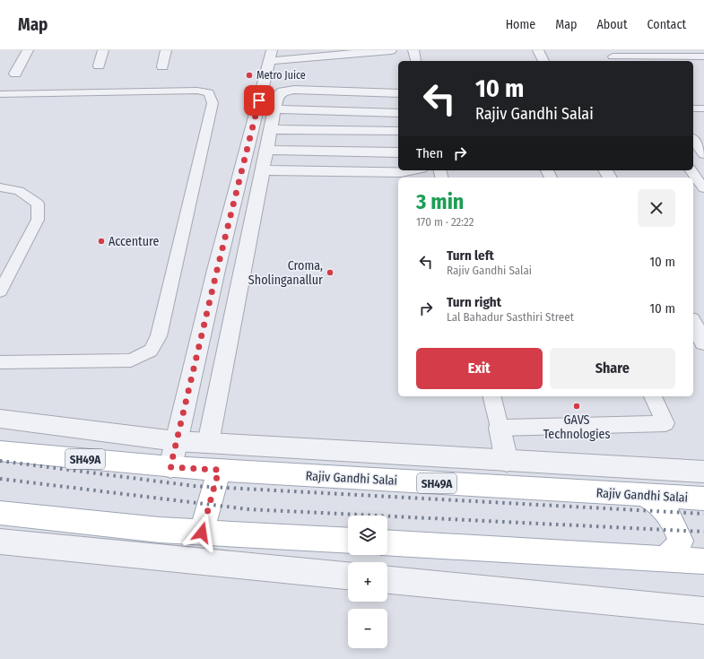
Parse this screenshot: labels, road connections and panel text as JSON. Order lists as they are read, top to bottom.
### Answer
{
  "streets": {
    "main road": ["SH49A", "Rajiv Gandhi Salai"]
  },
  "places": [
    "Metro Juice",
    "Accenture",
    "Croma, Sholinganallur",
    "GAVS Technologies"
  ],
  "page": {
    "header": "Map",
    "nav": [
      "Home",
      "Map",
      "About",
      "Contact"
    ],
    "turn": ["10 m", "Rajiv Gandhi Salai"],
    "then": "Then",
    "heading": ["3 min", "170 m · 22:22"],
    "list": [
      {
        "name": "Turn left",
        "note": "Rajiv Gandhi Salai",
        "value": "10 m"
      },
      {
        "name": "Turn right",
        "note": "Lal Bahadur Sasthiri Street",
        "value": "10 m"
      }
    ],
    "buttons": ["Exit", "Share"],
    "map_buttons": ["+", "−"]
  }
}
